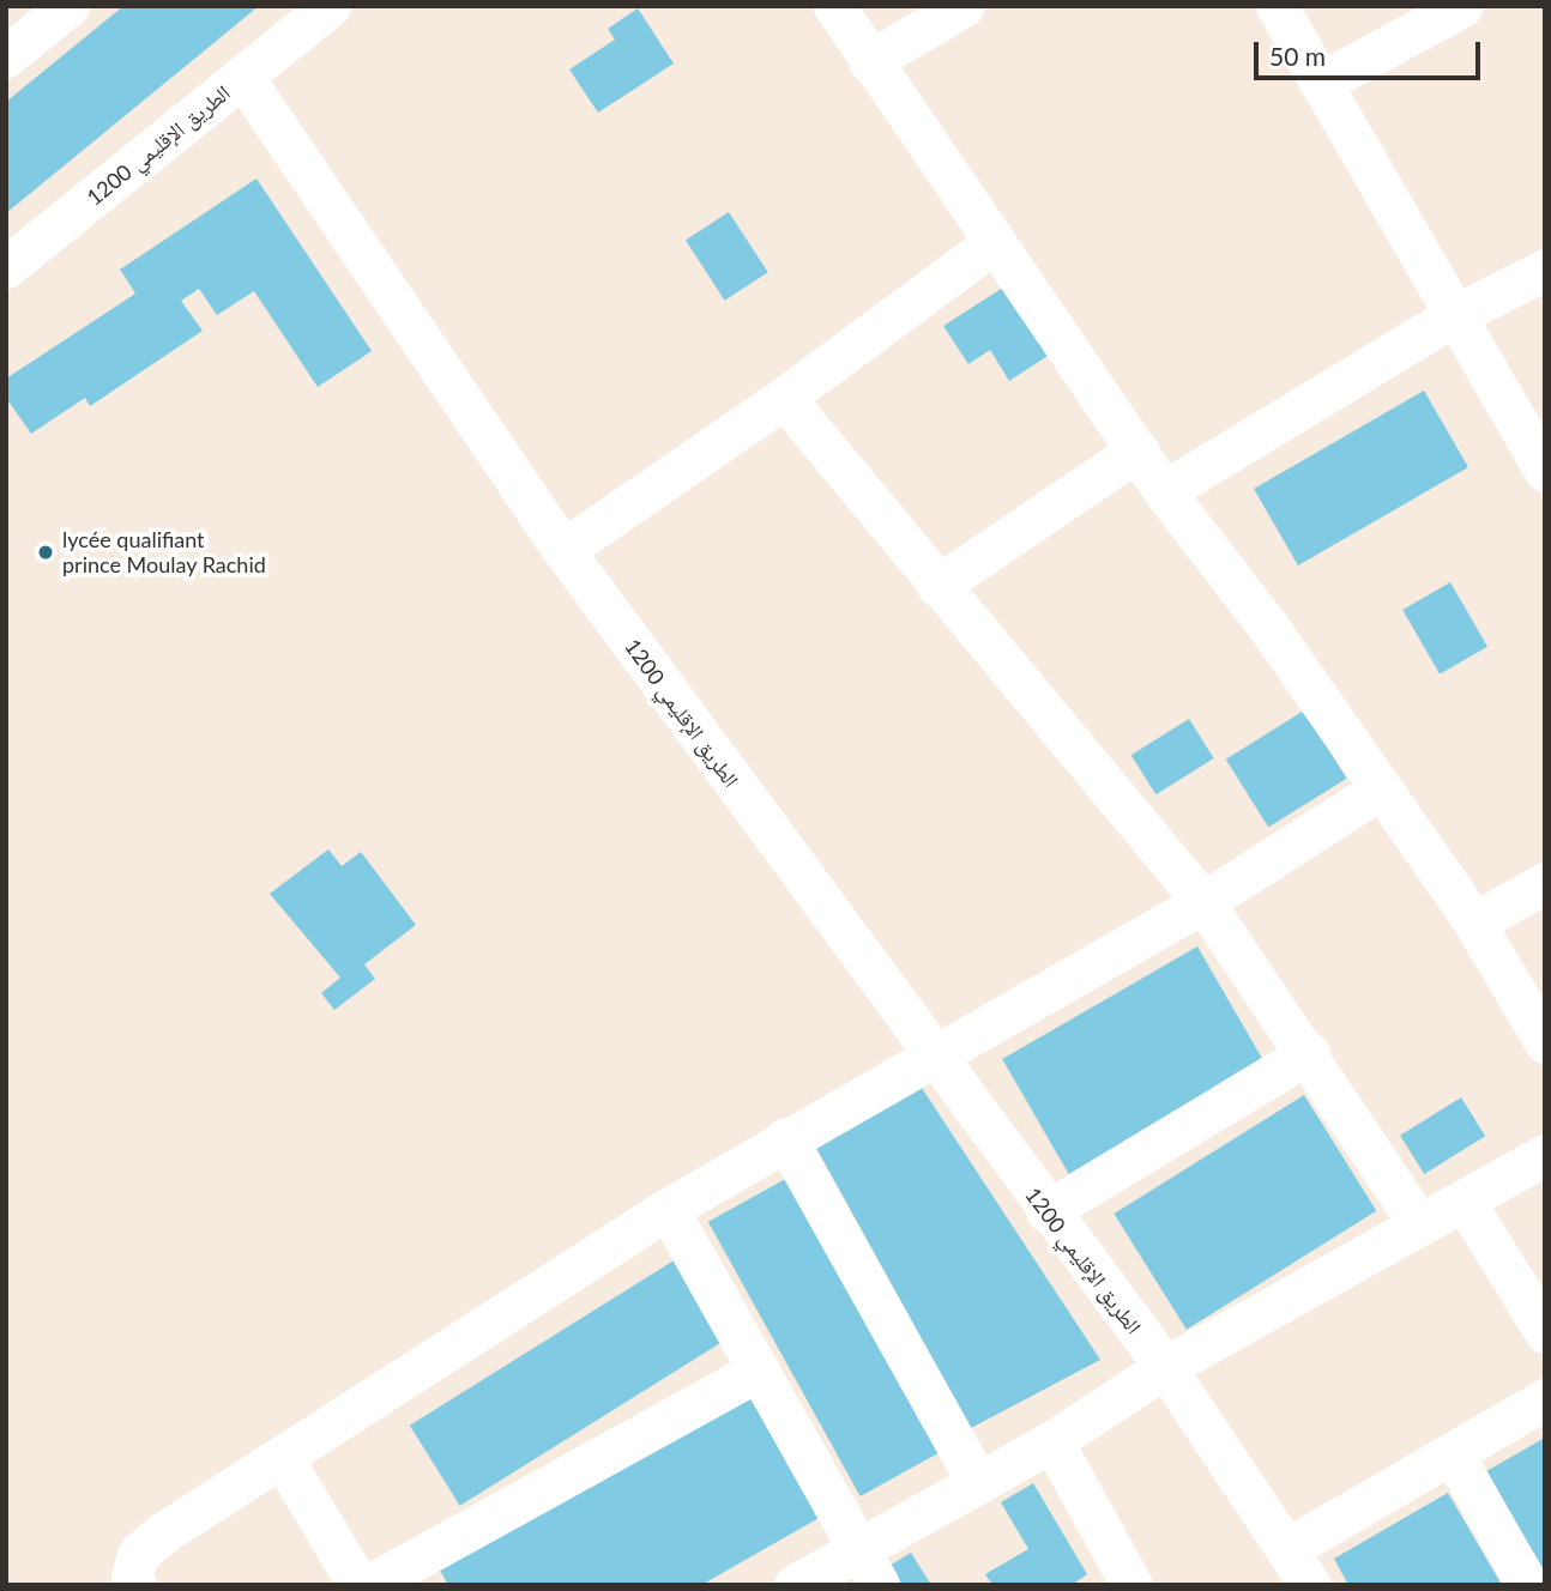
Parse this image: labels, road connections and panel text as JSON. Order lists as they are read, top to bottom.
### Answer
{
  "streets": {
    "street": ["الطريق الإقليمي 1200"]
  },
  "places": ["lycée qualifiant prince Moulay Rachid"],
  "scale_bar": "50 m"
}
